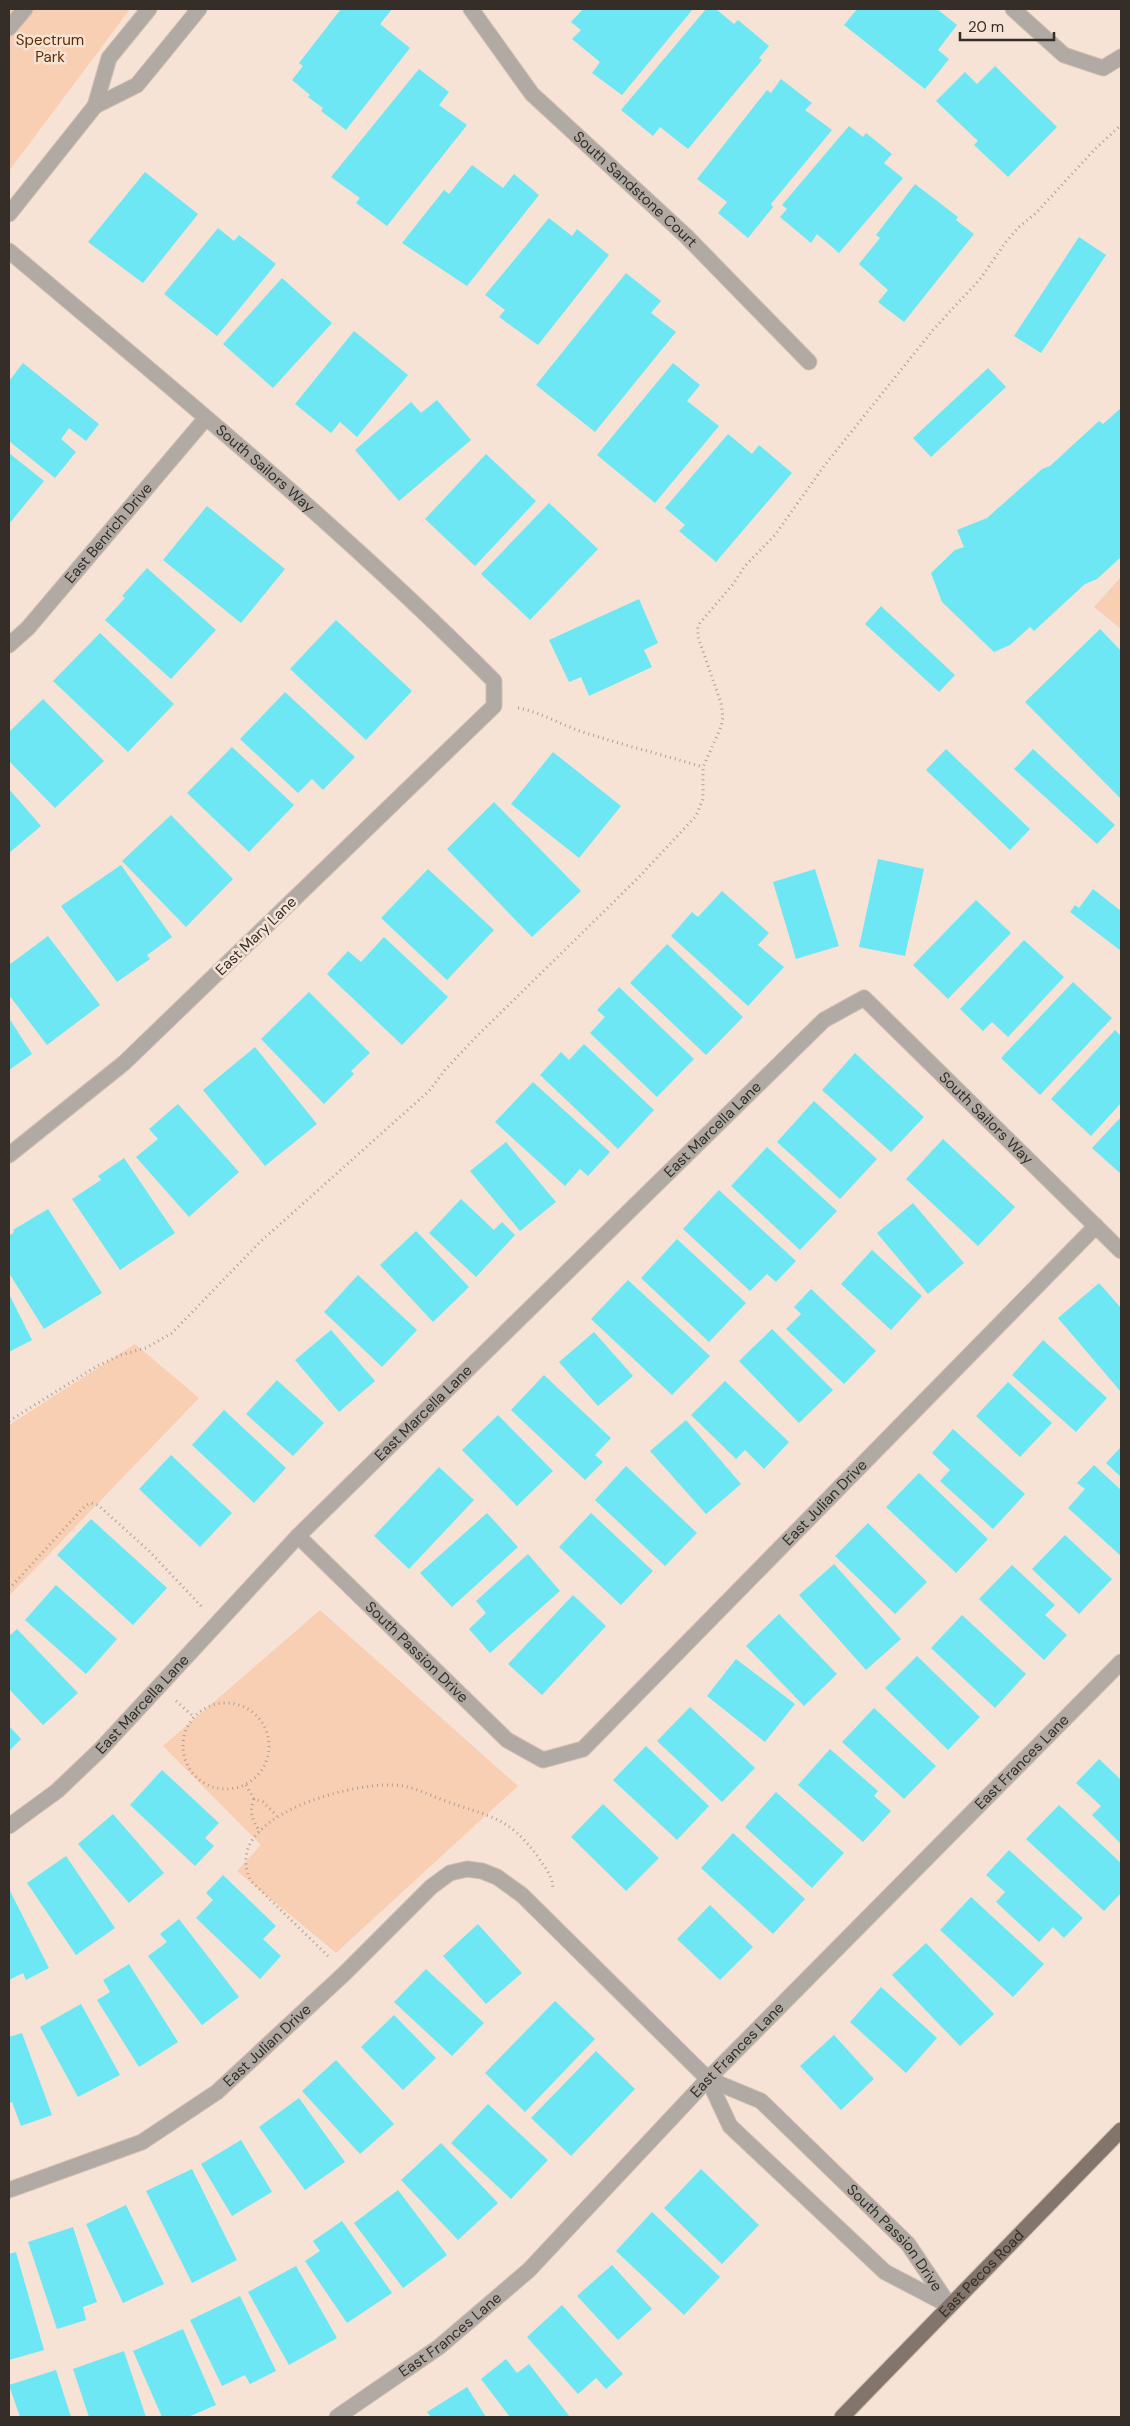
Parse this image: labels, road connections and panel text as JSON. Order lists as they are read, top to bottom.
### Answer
{
  "streets": {
    "main road": ["East Pecos Road"],
    "street": [
      "South Sandstone Court",
      "South Sailors Way",
      "East Benrich Drive",
      "East Mary Lane",
      "East Marcella Lane",
      "East Julian Drive",
      "South Passion Drive",
      "East Frances Lane"
    ]
  },
  "crossings": [
    ["South Sailors Way", "East Benrich Drive"],
    ["South Sailors Way", "East Mary Lane"],
    ["South Sailors Way", "East Marcella Lane"],
    ["South Sailors Way", "East Julian Drive"],
    ["East Marcella Lane", "South Passion Drive"],
    ["East Julian Drive", "South Passion Drive"],
    ["South Passion Drive", "East Frances Lane"],
    ["South Passion Drive", "East Pecos Road"]
  ],
  "parks": ["Spectrum Park"],
  "scale_bar": "20 m"
}
